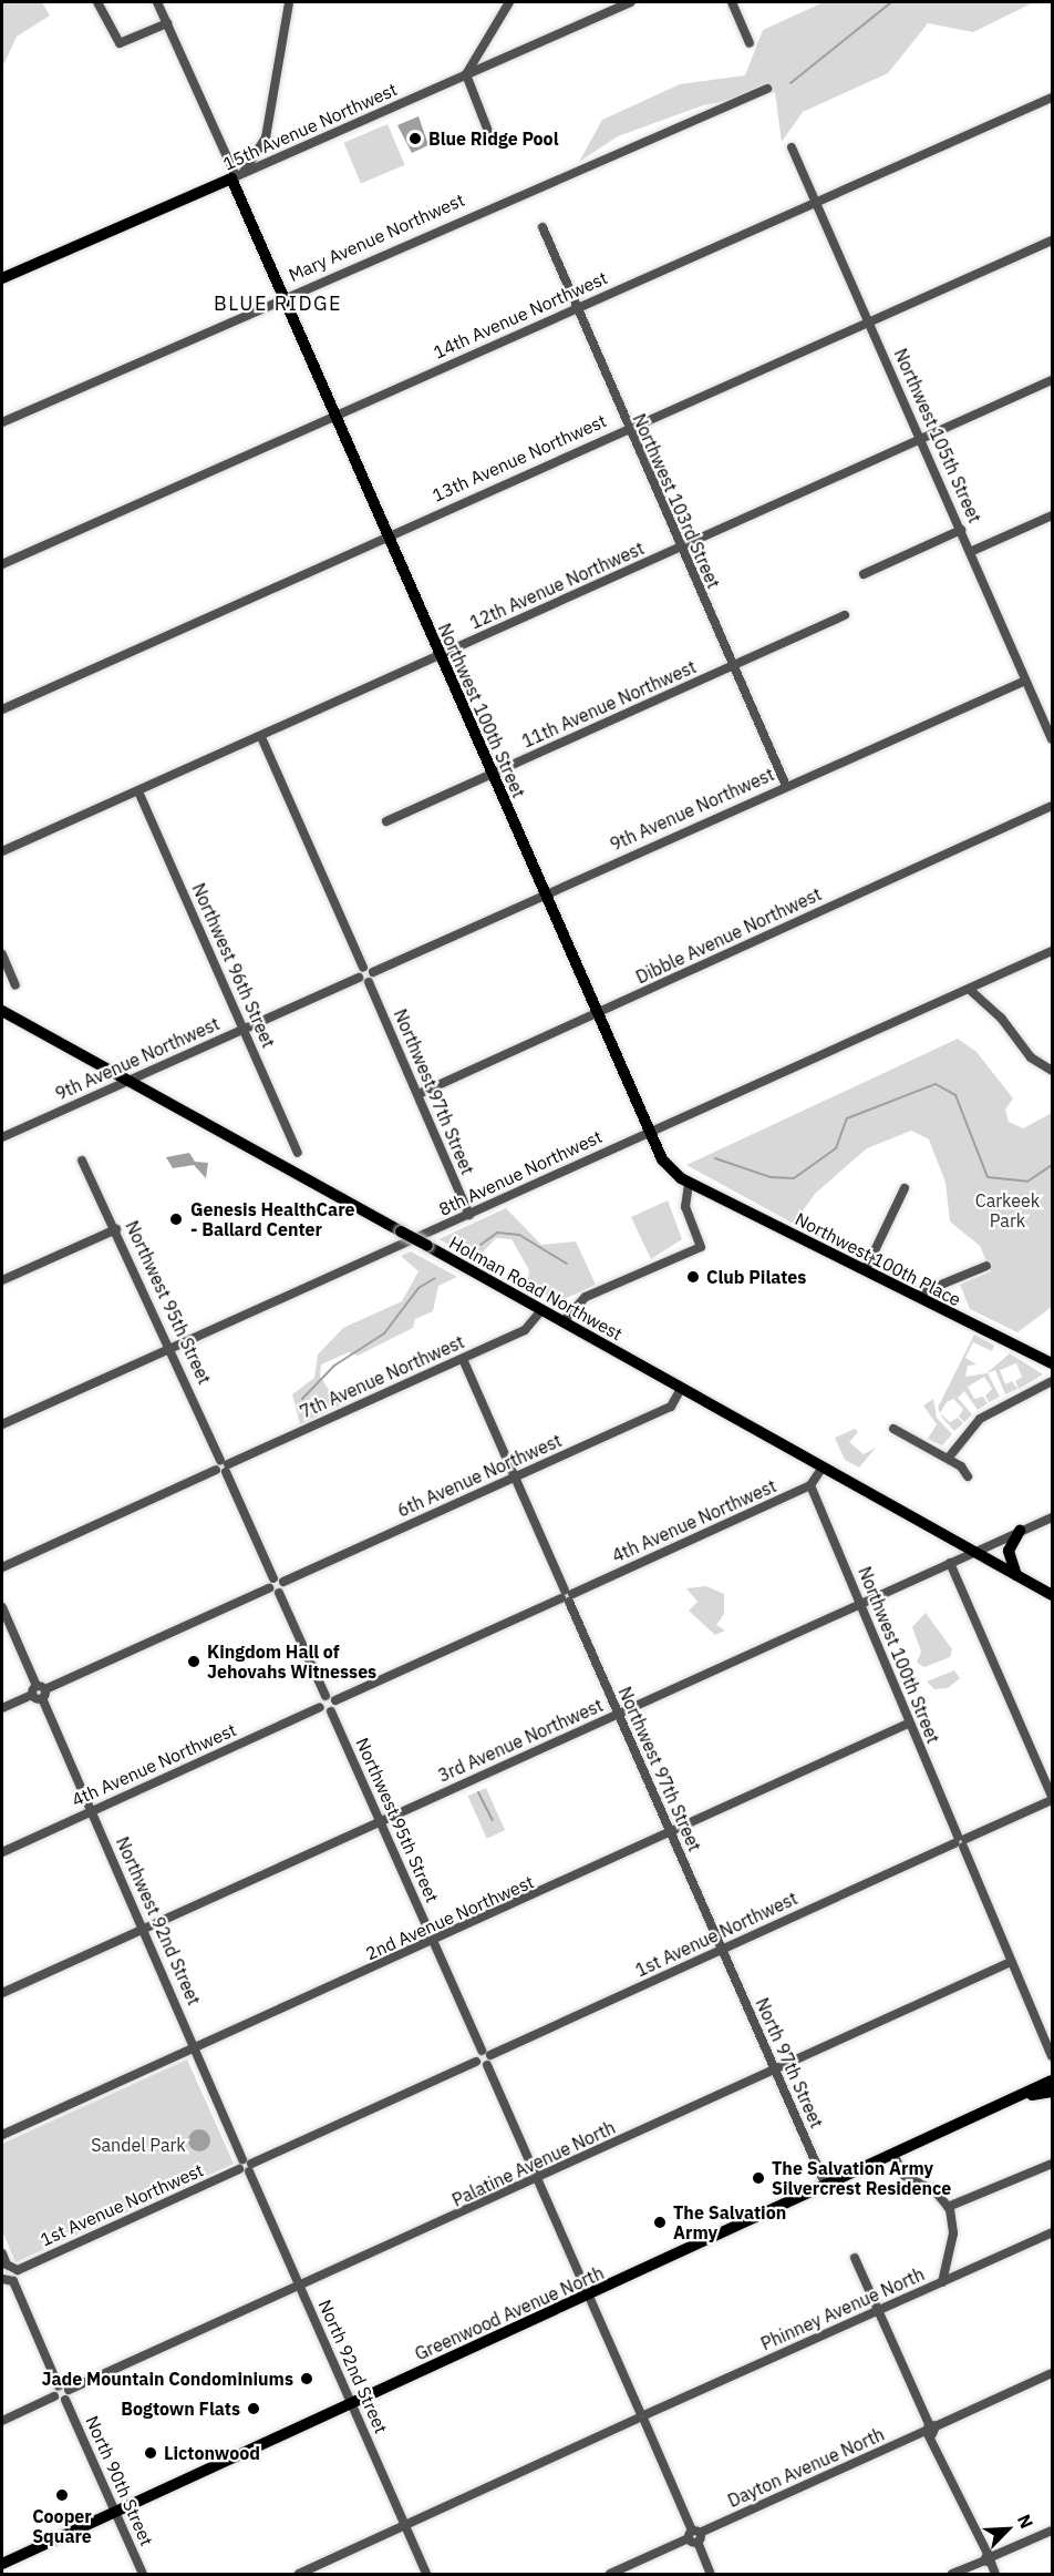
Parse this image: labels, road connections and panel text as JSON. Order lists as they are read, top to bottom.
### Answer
{
  "streets": {
    "main road": [
      "15th Avenue Northwest",
      "Northwest 100th Street",
      "Northwest 100th Place",
      "Holman Road Northwest",
      "Greenwood Avenue North"
    ],
    "street": [
      "Mary Avenue Northwest",
      "14th Avenue Northwest",
      "Northwest 105th Street",
      "13th Avenue Northwest",
      "Northwest 103rd Street",
      "12th Avenue Northwest",
      "11th Avenue Northwest",
      "9th Avenue Northwest",
      "Dibble Avenue Northwest",
      "Northwest 96th Street",
      "Northwest 97th Street",
      "8th Avenue Northwest",
      "Northwest 95th Street",
      "7th Avenue Northwest",
      "6th Avenue Northwest",
      "4th Avenue Northwest",
      "3rd Avenue Northwest",
      "2nd Avenue Northwest",
      "Northwest 92nd Street",
      "1st Avenue Northwest",
      "North 97th Street",
      "Palatine Avenue North",
      "Phinney Avenue North",
      "North 92nd Street",
      "Dayton Avenue North",
      "North 90th Street"
    ]
  },
  "crossings": [
    ["15th Avenue Northwest", "Northwest 100th Street"],
    ["Mary Avenue Northwest", "Northwest 100th Street"],
    ["14th Avenue Northwest", "Northwest 105th Street"],
    ["14th Avenue Northwest", "Northwest 103rd Street"],
    ["14th Avenue Northwest", "Northwest 100th Street"],
    ["Northwest 105th Street", "13th Avenue Northwest"],
    ["Northwest 105th Street", "12th Avenue Northwest"],
    ["Northwest 105th Street", "9th Avenue Northwest"],
    ["13th Avenue Northwest", "Northwest 103rd Street"],
    ["13th Avenue Northwest", "Northwest 100th Street"],
    ["Northwest 103rd Street", "12th Avenue Northwest"],
    ["Northwest 103rd Street", "11th Avenue Northwest"],
    ["Northwest 103rd Street", "9th Avenue Northwest"],
    ["12th Avenue Northwest", "Northwest 100th Street"],
    ["12th Avenue Northwest", "Northwest 96th Street"],
    ["11th Avenue Northwest", "Northwest 100th Street"],
    ["Northwest 100th Street", "9th Avenue Northwest"],
    ["Northwest 100th Street", "Dibble Avenue Northwest"],
    ["Northwest 100th Street", "8th Avenue Northwest"],
    ["Northwest 100th Street", "Northwest 100th Place"],
    ["Northwest 100th Street", "4th Avenue Northwest"],
    ["Northwest 100th Street", "3rd Avenue Northwest"],
    ["Northwest 100th Street", "2nd Avenue Northwest"],
    ["Northwest 100th Street", "1st Avenue Northwest"],
    ["Northwest 100th Street", "Palatine Avenue North"],
    ["9th Avenue Northwest", "Northwest 96th Street"],
    ["9th Avenue Northwest", "Northwest 97th Street"],
    ["9th Avenue Northwest", "Holman Road Northwest"],
    ["Dibble Avenue Northwest", "Northwest 97th Street"],
    ["Northwest 97th Street", "8th Avenue Northwest"],
    ["Northwest 97th Street", "7th Avenue Northwest"],
    ["Northwest 97th Street", "6th Avenue Northwest"],
    ["Northwest 97th Street", "4th Avenue Northwest"],
    ["Northwest 97th Street", "3rd Avenue Northwest"],
    ["Northwest 97th Street", "2nd Avenue Northwest"],
    ["Northwest 97th Street", "1st Avenue Northwest"],
    ["Northwest 97th Street", "North 97th Street"],
    ["8th Avenue Northwest", "Northwest 95th Street"],
    ["Holman Road Northwest", "7th Avenue Northwest"],
    ["Holman Road Northwest", "6th Avenue Northwest"],
    ["Holman Road Northwest", "3rd Avenue Northwest"],
    ["Northwest 95th Street", "7th Avenue Northwest"],
    ["Northwest 95th Street", "6th Avenue Northwest"],
    ["Northwest 95th Street", "4th Avenue Northwest"],
    ["Northwest 95th Street", "3rd Avenue Northwest"],
    ["Northwest 95th Street", "2nd Avenue Northwest"],
    ["Northwest 95th Street", "1st Avenue Northwest"],
    ["Northwest 95th Street", "Palatine Avenue North"],
    ["Northwest 95th Street", "Phinney Avenue North"],
    ["Northwest 95th Street", "Greenwood Avenue North"],
    ["Northwest 95th Street", "Dayton Avenue North"],
    ["6th Avenue Northwest", "Northwest 92nd Street"],
    ["4th Avenue Northwest", "Northwest 92nd Street"],
    ["3rd Avenue Northwest", "Northwest 92nd Street"],
    ["2nd Avenue Northwest", "Northwest 92nd Street"],
    ["Northwest 92nd Street", "1st Avenue Northwest"],
    ["Northwest 92nd Street", "North 92nd Street"],
    ["1st Avenue Northwest", "North 97th Street"],
    ["1st Avenue Northwest", "North 92nd Street"],
    ["North 97th Street", "Palatine Avenue North"],
    ["North 97th Street", "Greenwood Avenue North"],
    ["Palatine Avenue North", "North 92nd Street"],
    ["Palatine Avenue North", "North 90th Street"],
    ["Phinney Avenue North", "North 92nd Street"],
    ["Greenwood Avenue North", "North 92nd Street"],
    ["Greenwood Avenue North", "North 90th Street"]
  ],
  "districts": ["BLUE RIDGE"],
  "parks": ["Carkeek Park", "Sandel Park"],
  "places": [
    "Blue Ridge Pool",
    "Genesis HealthCare - Ballard Center",
    "Club Pilates",
    "Kingdom Hall of Jehovahs Witnesses",
    "The Salvation Army Silvercrest Residence",
    "The Salvation Army",
    "Jade Mountain Condominiums",
    "Bogtown Flats",
    "Lictonwood",
    "Cooper Square"
  ],
  "north": "top right"
}
